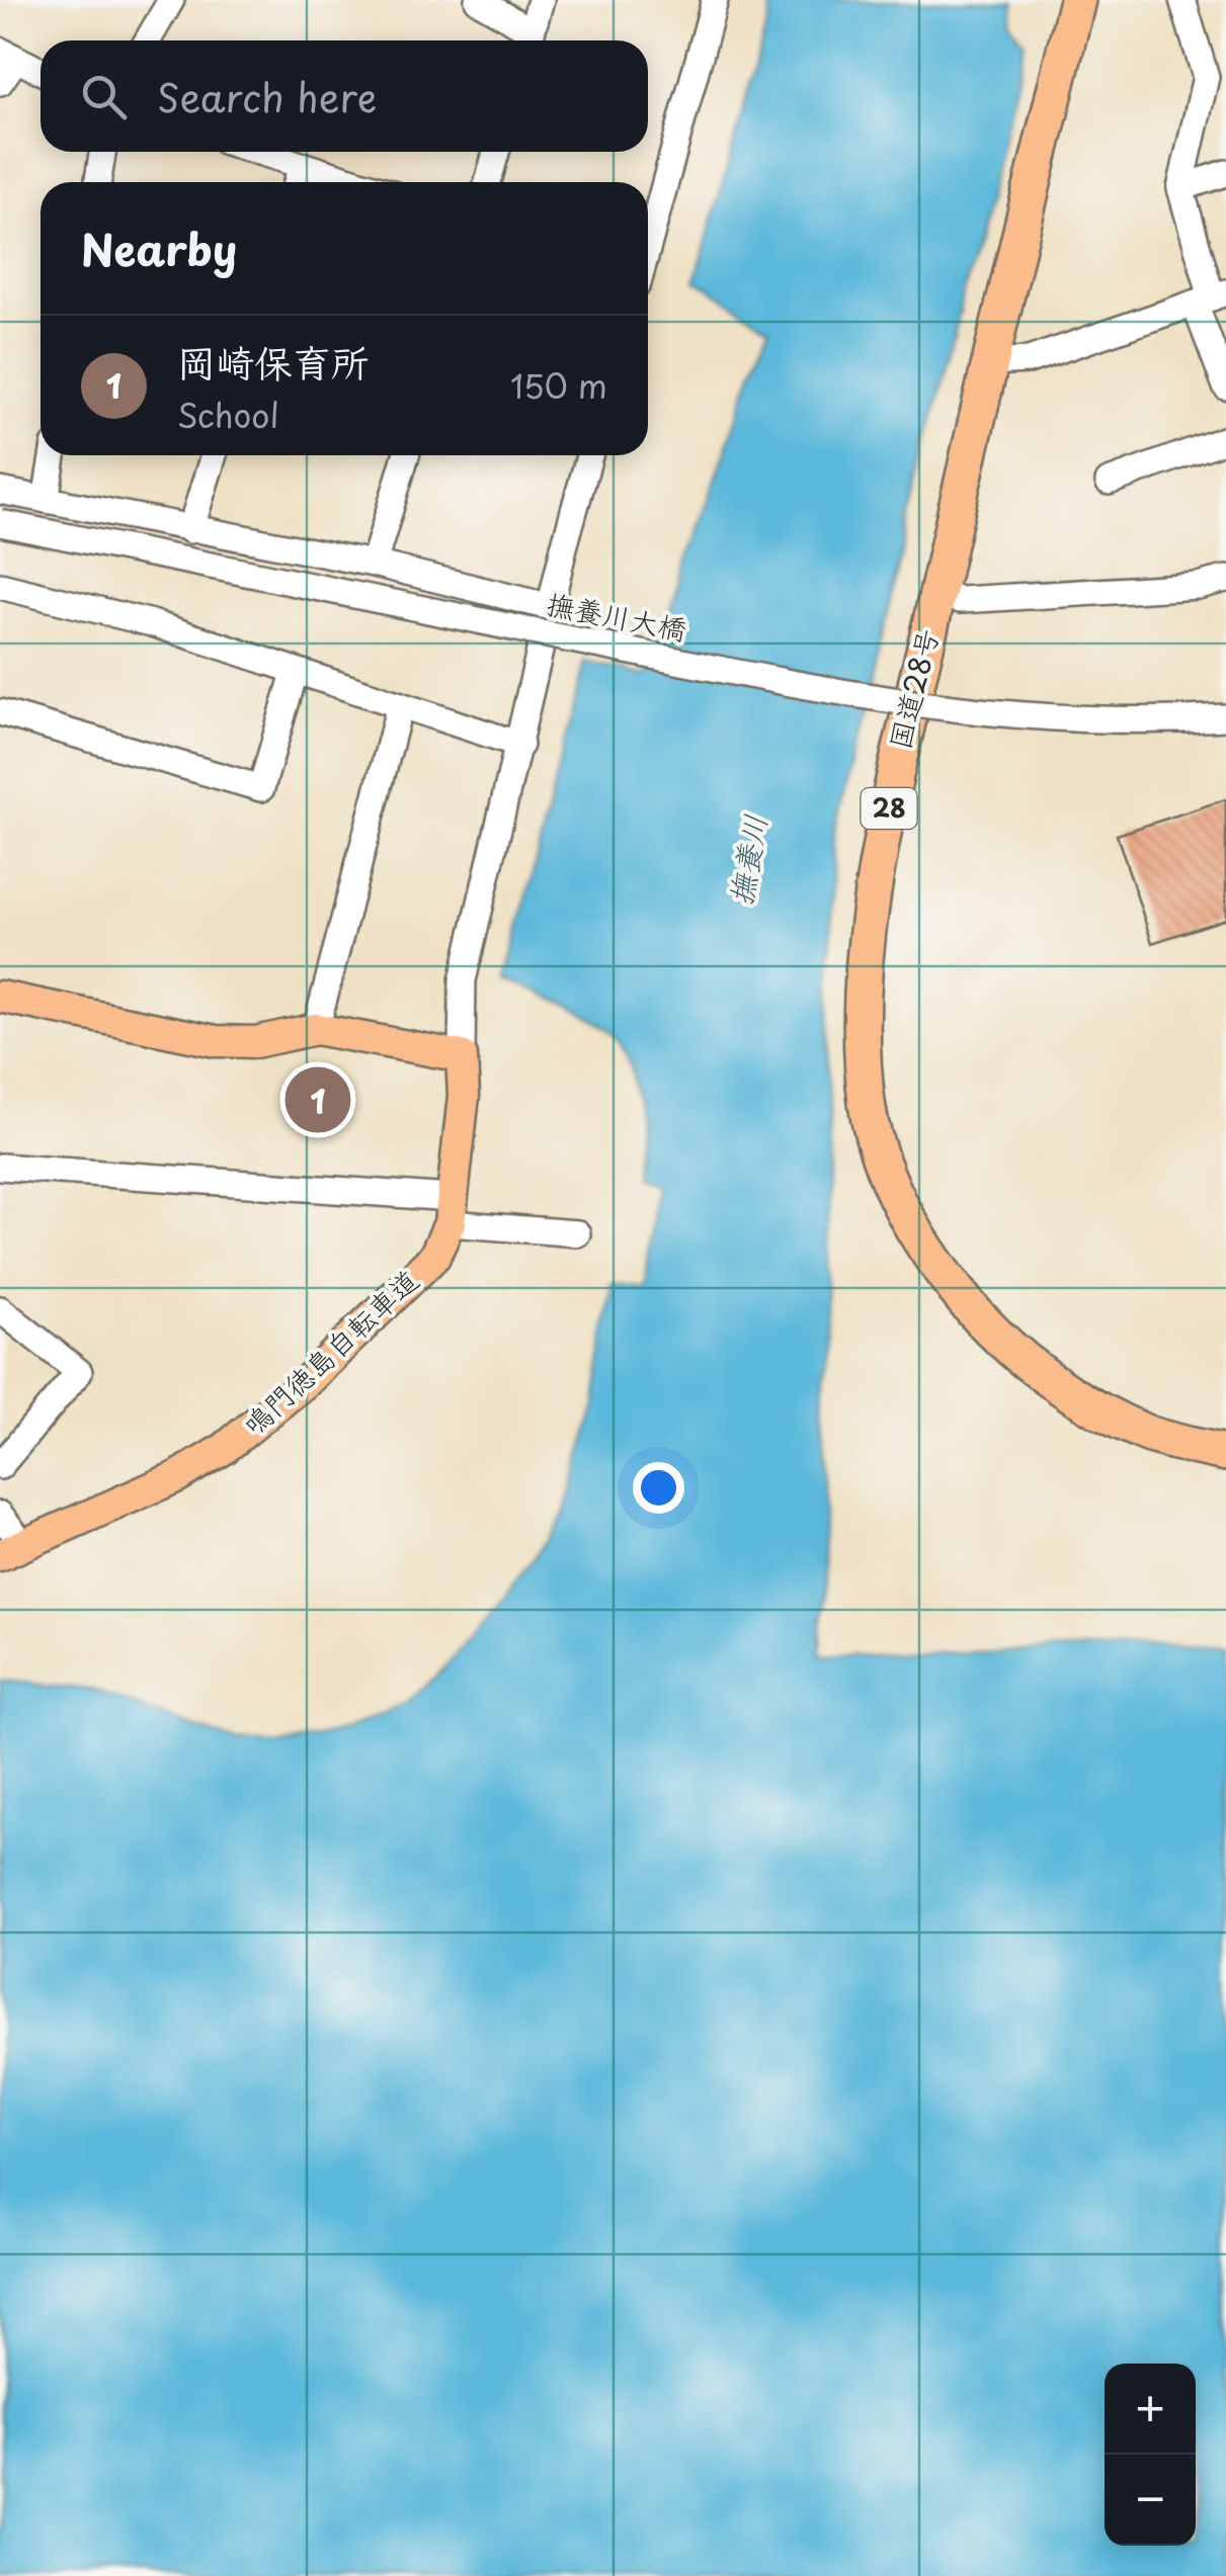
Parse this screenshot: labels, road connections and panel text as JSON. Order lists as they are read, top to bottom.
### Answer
{
  "streets": {
    "highway": ["国道28号", "28"],
    "main road": ["鳴門徳島自転車道"],
    "street": ["撫養川大橋"]
  },
  "water": ["撫養川"],
  "page": {
    "search": "Search here",
    "heading": "Nearby",
    "list": [
      {
        "mark": "1",
        "name": "岡崎保育所",
        "note": "School",
        "value": "150 m"
      }
    ],
    "pins": "1",
    "map_buttons": ["+", "−"]
  }
}
